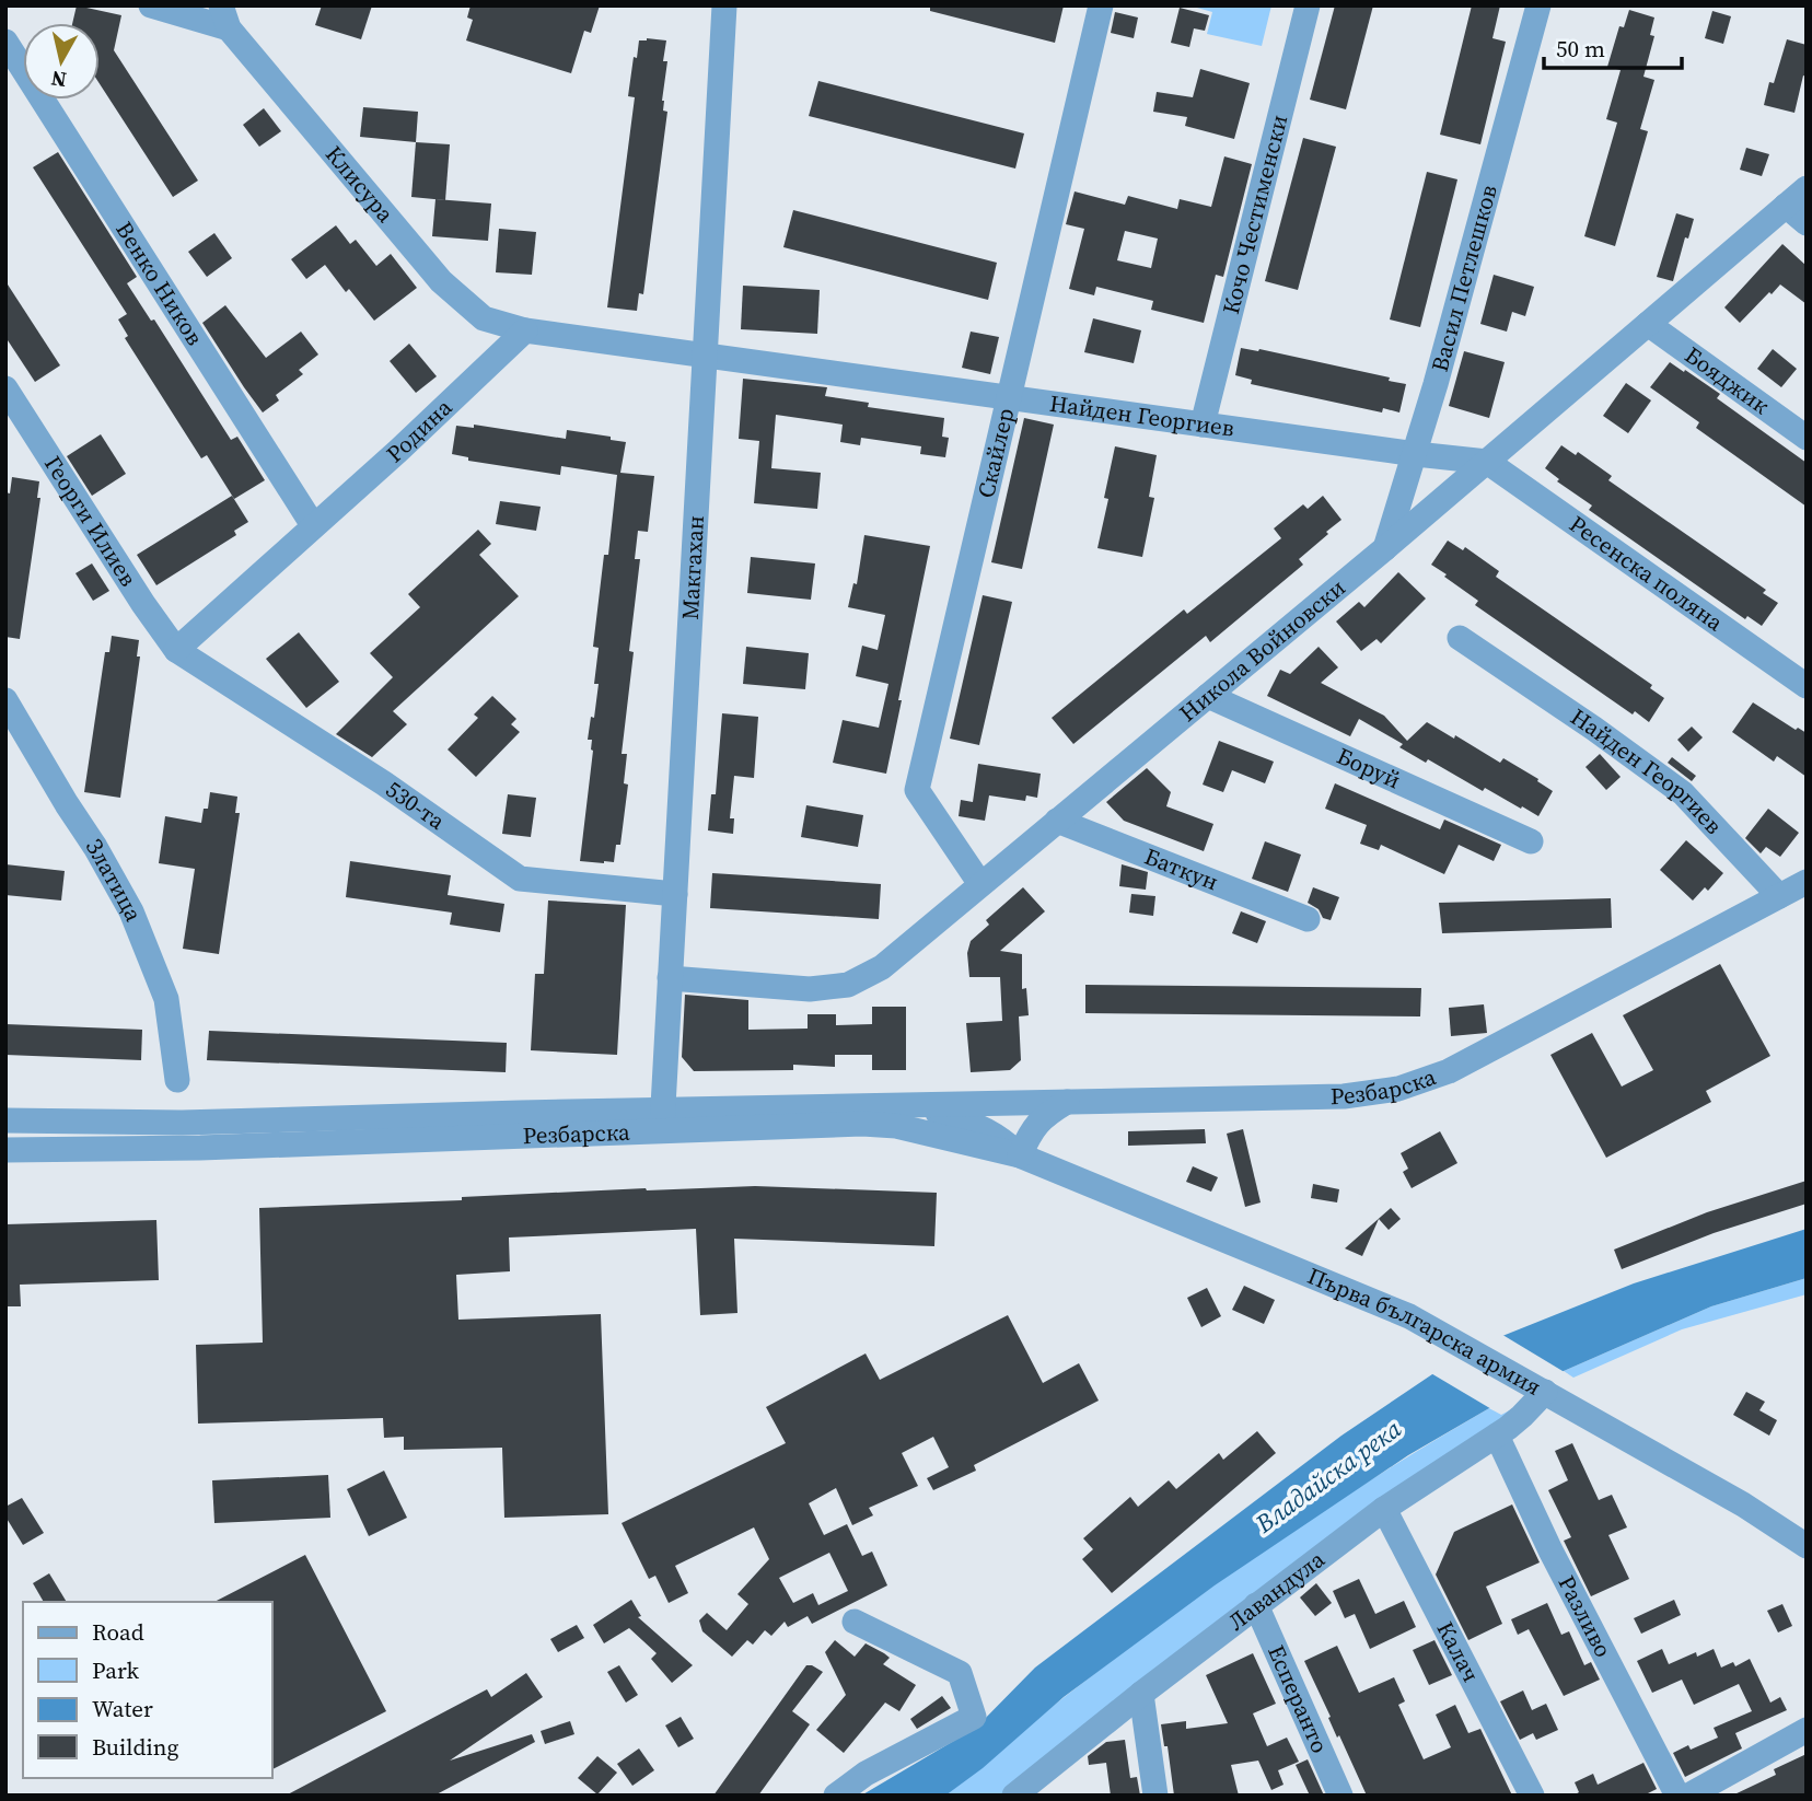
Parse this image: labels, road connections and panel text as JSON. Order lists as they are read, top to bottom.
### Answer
{
  "streets": {
    "street": [
      "Клисура",
      "Кочо Честименски",
      "Васил Петлешков",
      "Венко Ников",
      "Бояджик",
      "Найден Георгиев",
      "Родина",
      "Скайлер",
      "Георги Илиев",
      "Макгахан",
      "Ресенска поляна",
      "Никола Войновски",
      "Боруй",
      "530-та",
      "Баткун",
      "Златица",
      "Резбарска",
      "Първа българска армия",
      "Лавандула",
      "Разливо",
      "Калач",
      "Есперанто"
    ]
  },
  "crossings": [
    ["Клисура", "Родина"],
    ["Кочо Честименски", "Найден Георгиев"],
    ["Васил Петлешков", "Найден Георгиев"],
    ["Васил Петлешков", "Никола Войновски"],
    ["Венко Ников", "Родина"],
    ["Бояджик", "Никола Войновски"],
    ["Найден Георгиев", "Скайлер"],
    ["Найден Георгиев", "Макгахан"],
    ["Найден Георгиев", "Ресенска поляна"],
    ["Найден Георгиев", "Никола Войновски"],
    ["Найден Георгиев", "Резбарска"],
    ["Родина", "Георги Илиев"],
    ["Родина", "530-та"],
    ["Скайлер", "Никола Войновски"],
    ["Георги Илиев", "530-та"],
    ["Макгахан", "Никола Войновски"],
    ["Макгахан", "530-та"],
    ["Макгахан", "Резбарска"],
    ["Ресенска поляна", "Никола Войновски"],
    ["Никола Войновски", "Боруй"],
    ["Никола Войновски", "Баткун"],
    ["Резбарска", "Първа българска армия"],
    ["Първа българска армия", "Лавандула"],
    ["Лавандула", "Разливо"],
    ["Лавандула", "Калач"],
    ["Лавандула", "Есперанто"]
  ],
  "water": ["Владайска река"],
  "legend": [
    "Road",
    "Park",
    "Water",
    "Building"
  ],
  "scale_bar": "50 m",
  "north": "bottom"
}
